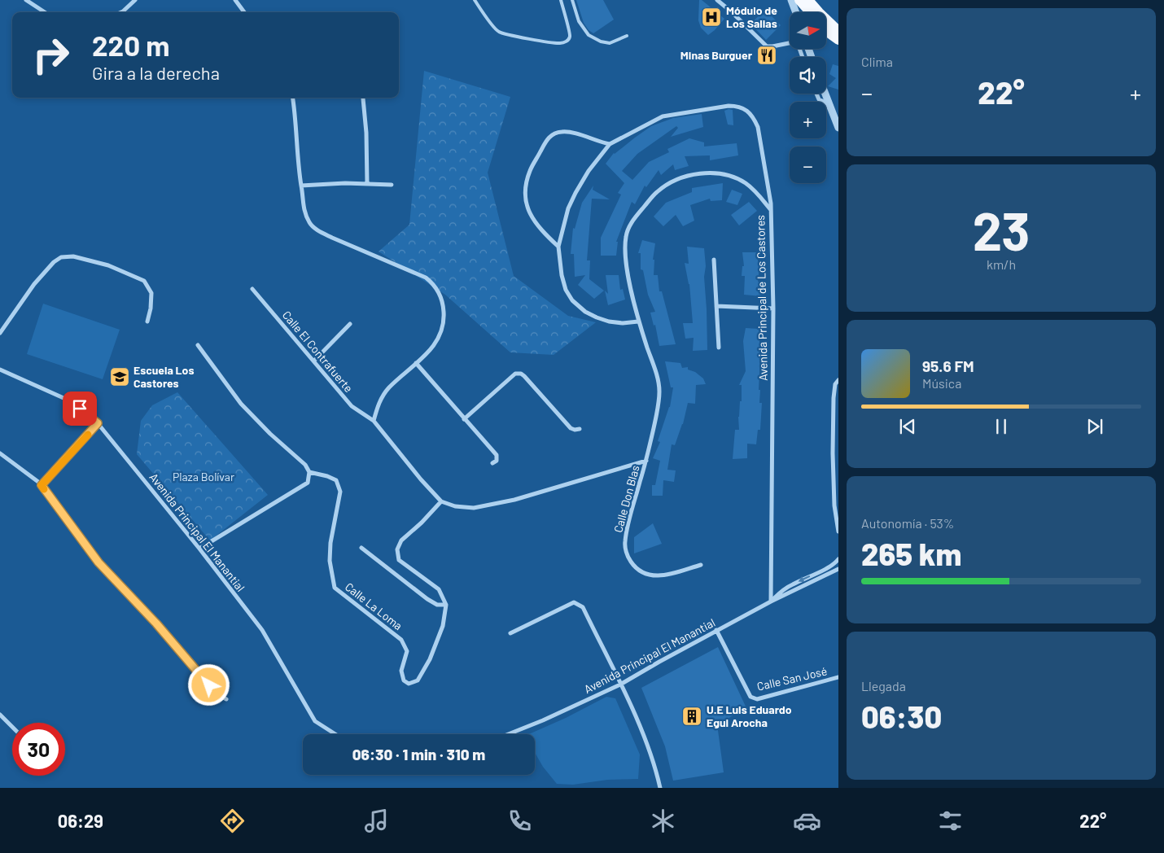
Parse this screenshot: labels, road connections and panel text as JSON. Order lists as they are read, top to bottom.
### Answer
{
  "streets": {
    "street": [
      "Avenida Principal de Los Castores",
      "Calle El Contrafuerte",
      "Calle Don Blas",
      "Avenida Principal El Manantial",
      "Calle La Loma",
      "Calle San José"
    ]
  },
  "crossings": [
    ["Avenida Principal de Los Castores", "Calle Don Blas"],
    ["Avenida Principal de Los Castores", "Avenida Principal El Manantial"],
    ["Avenida Principal El Manantial", "Calle San José"]
  ],
  "parks": ["Plaza Bolívar"],
  "places": {
    "hospital": ["Módulo de Los Salias"],
    "restaurant": ["Minas Burguer"],
    "school or university": ["Escuela Los Castores"],
    "building": ["U.E Luis Eduardo Egui Arocha"]
  },
  "north": "right",
  "page": {
    "tile": [
      "Clima",
      ["23", "km/h"],
      ["Autonomía · 53%", "265 km"],
      ["Llegada", "06:30"]
    ],
    "map_buttons": ["+", "−"],
    "turn": ["220 m", "Gira a la derecha"],
    "heat": ["−", "22°", "+"],
    "song": ["95.6 FM", "Música"],
    "limit": "30",
    "trip": "06:30 · 1 min · 310 m",
    "tabs": ["06:29", "22°"]
  }
}
